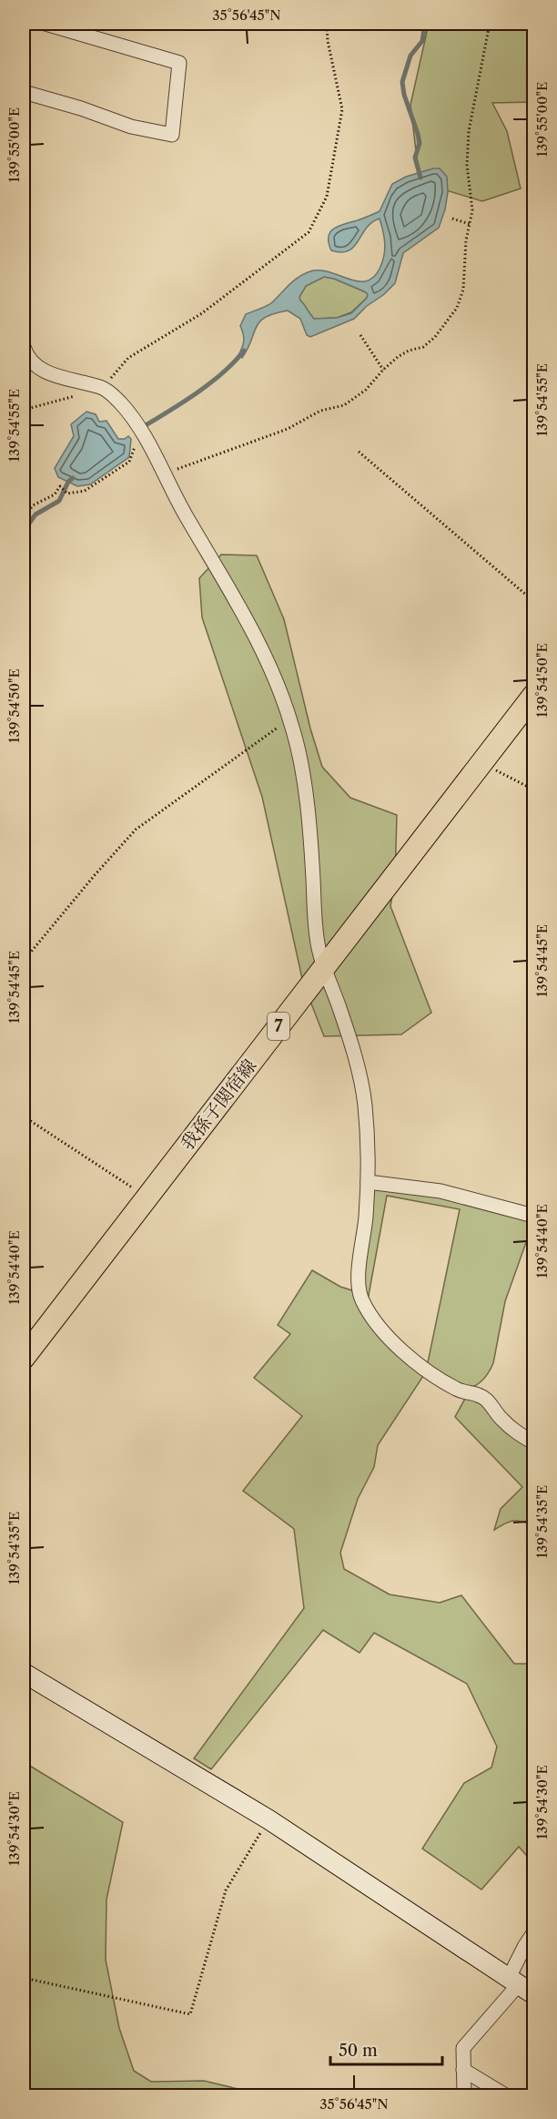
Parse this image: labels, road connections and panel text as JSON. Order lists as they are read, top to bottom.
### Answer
{
  "streets": {
    "main road": ["7", "我孫子関宿線"]
  },
  "scale_bar": "50 m",
  "coordinates": [
    "35°56'45\"N",
    "139°55'00\"E",
    "139°54'55\"E",
    "139°54'50\"E",
    "139°54'45\"E",
    "139°54'40\"E",
    "139°54'35\"E",
    "139°54'30\"E"
  ]
}
